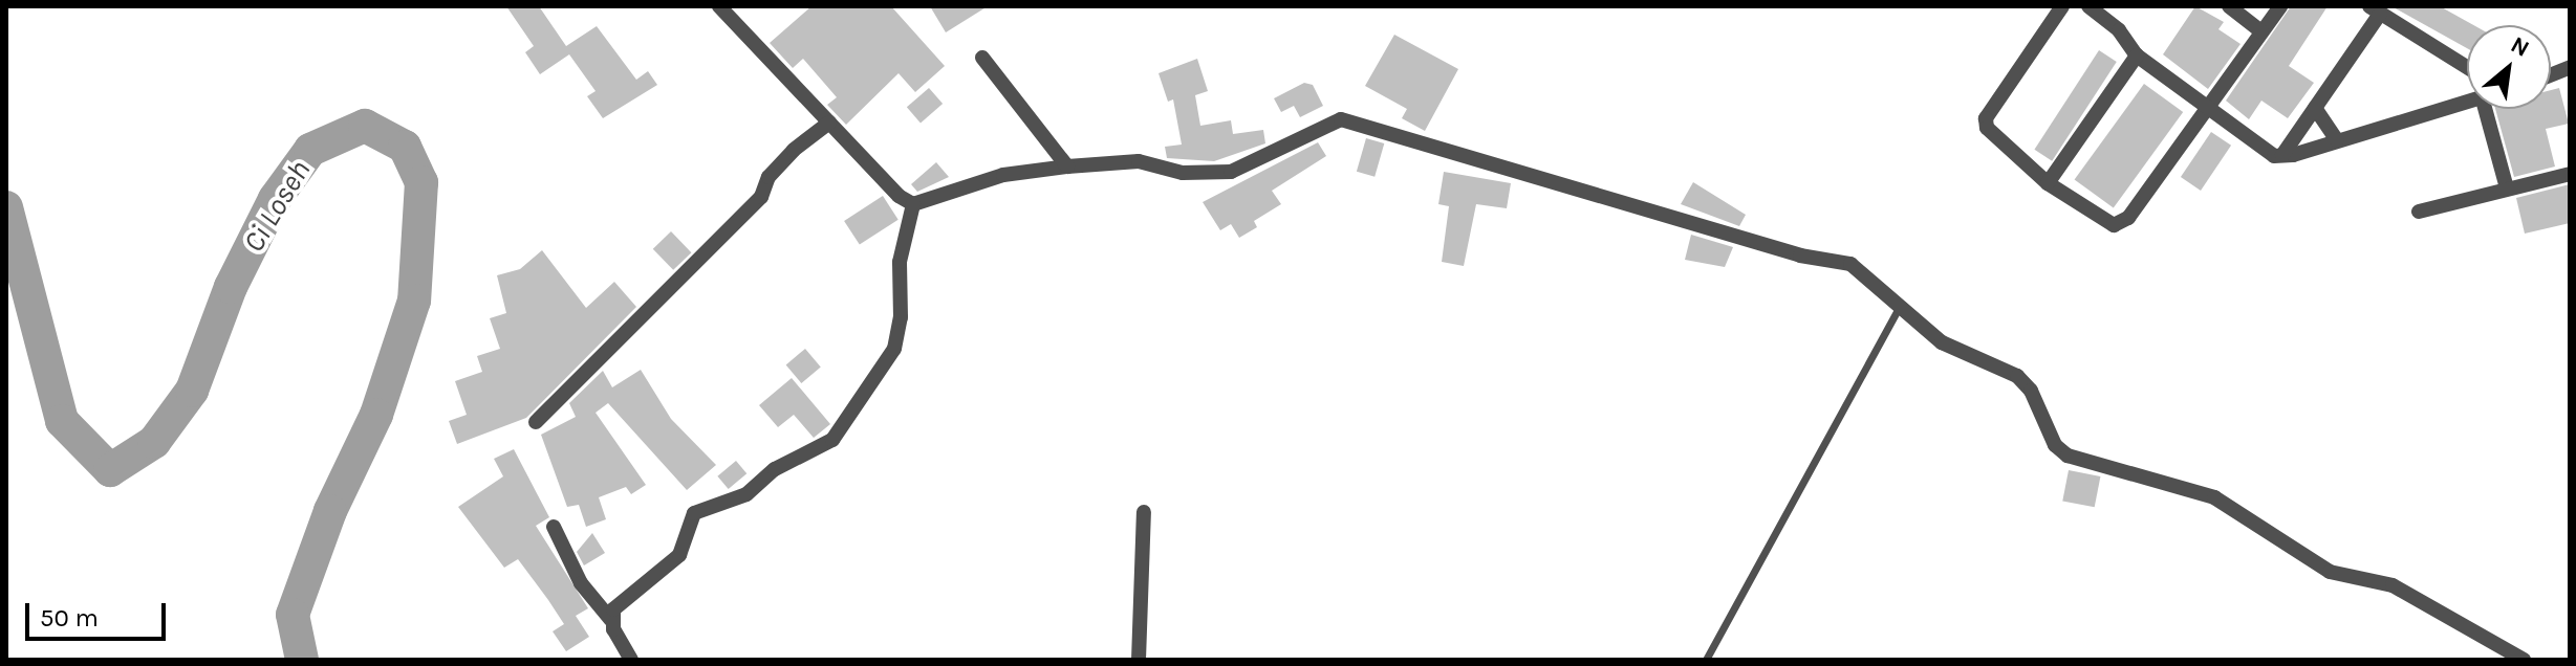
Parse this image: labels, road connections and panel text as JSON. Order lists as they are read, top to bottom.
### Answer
{
  "water": ["Ci Loseh"],
  "scale_bar": "50 m",
  "north": "top right"
}
